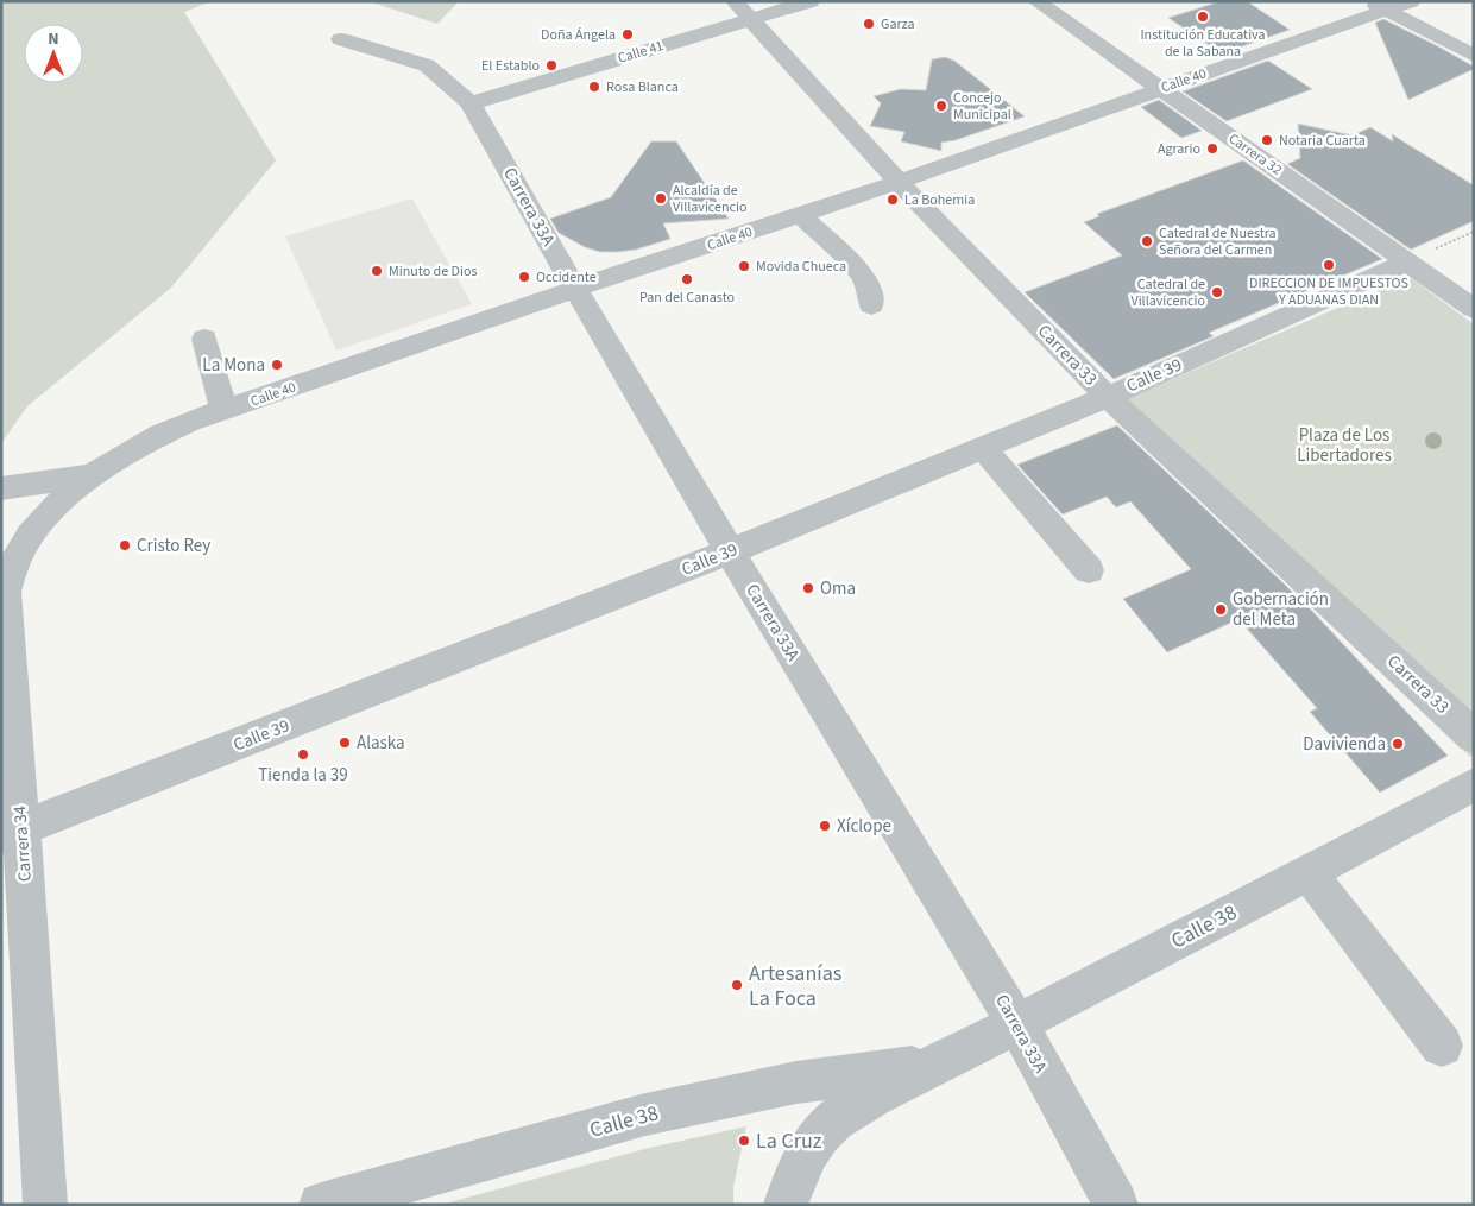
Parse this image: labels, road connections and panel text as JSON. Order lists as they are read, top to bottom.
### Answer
{
  "streets": {
    "street": [
      "Calle 41",
      "Calle 40",
      "Carrera 32",
      "Carrera 33A",
      "Carrera 33",
      "Calle 39",
      "Carrera 34",
      "Calle 38"
    ]
  },
  "crossings": [
    ["Calle 41", "Carrera 33A"],
    ["Calle 41", "Carrera 33"],
    ["Calle 40", "Carrera 32"],
    ["Calle 40", "Carrera 33A"],
    ["Calle 40", "Carrera 33"],
    ["Calle 40", "Carrera 34"],
    ["Carrera 32", "Calle 39"],
    ["Carrera 33A", "Calle 39"],
    ["Carrera 33A", "Calle 38"],
    ["Carrera 33", "Calle 39"],
    ["Calle 39", "Carrera 34"]
  ],
  "parks": ["Plaza de Los Libertadores"],
  "places": [
    "Institución Educativa de la Sabana",
    "Garza",
    "Doña Ángela",
    "El Establo",
    "Rosa Blanca",
    "Concejo Municipal",
    "Notaria Cuarta",
    "Agrario",
    "Alcaldía de Villavicencio",
    "La Bohemia",
    "Catedral de Nuestra Señora del Carmen",
    "DIRECCION DE IMPUESTOS Y ADUANAS DIAN",
    "Movida Chueca",
    "Minuto de Dios",
    "Occidente",
    "Pan del Canasto",
    "Catedral de Villavicencio",
    "La Mona",
    "Cristo Rey",
    "Oma",
    "Gobernación del Meta",
    "Alaska",
    "Davivienda",
    "Tienda la 39",
    "Xíclope",
    "Artesanías La Foca",
    "La Cruz"
  ],
  "north": "top"
}
